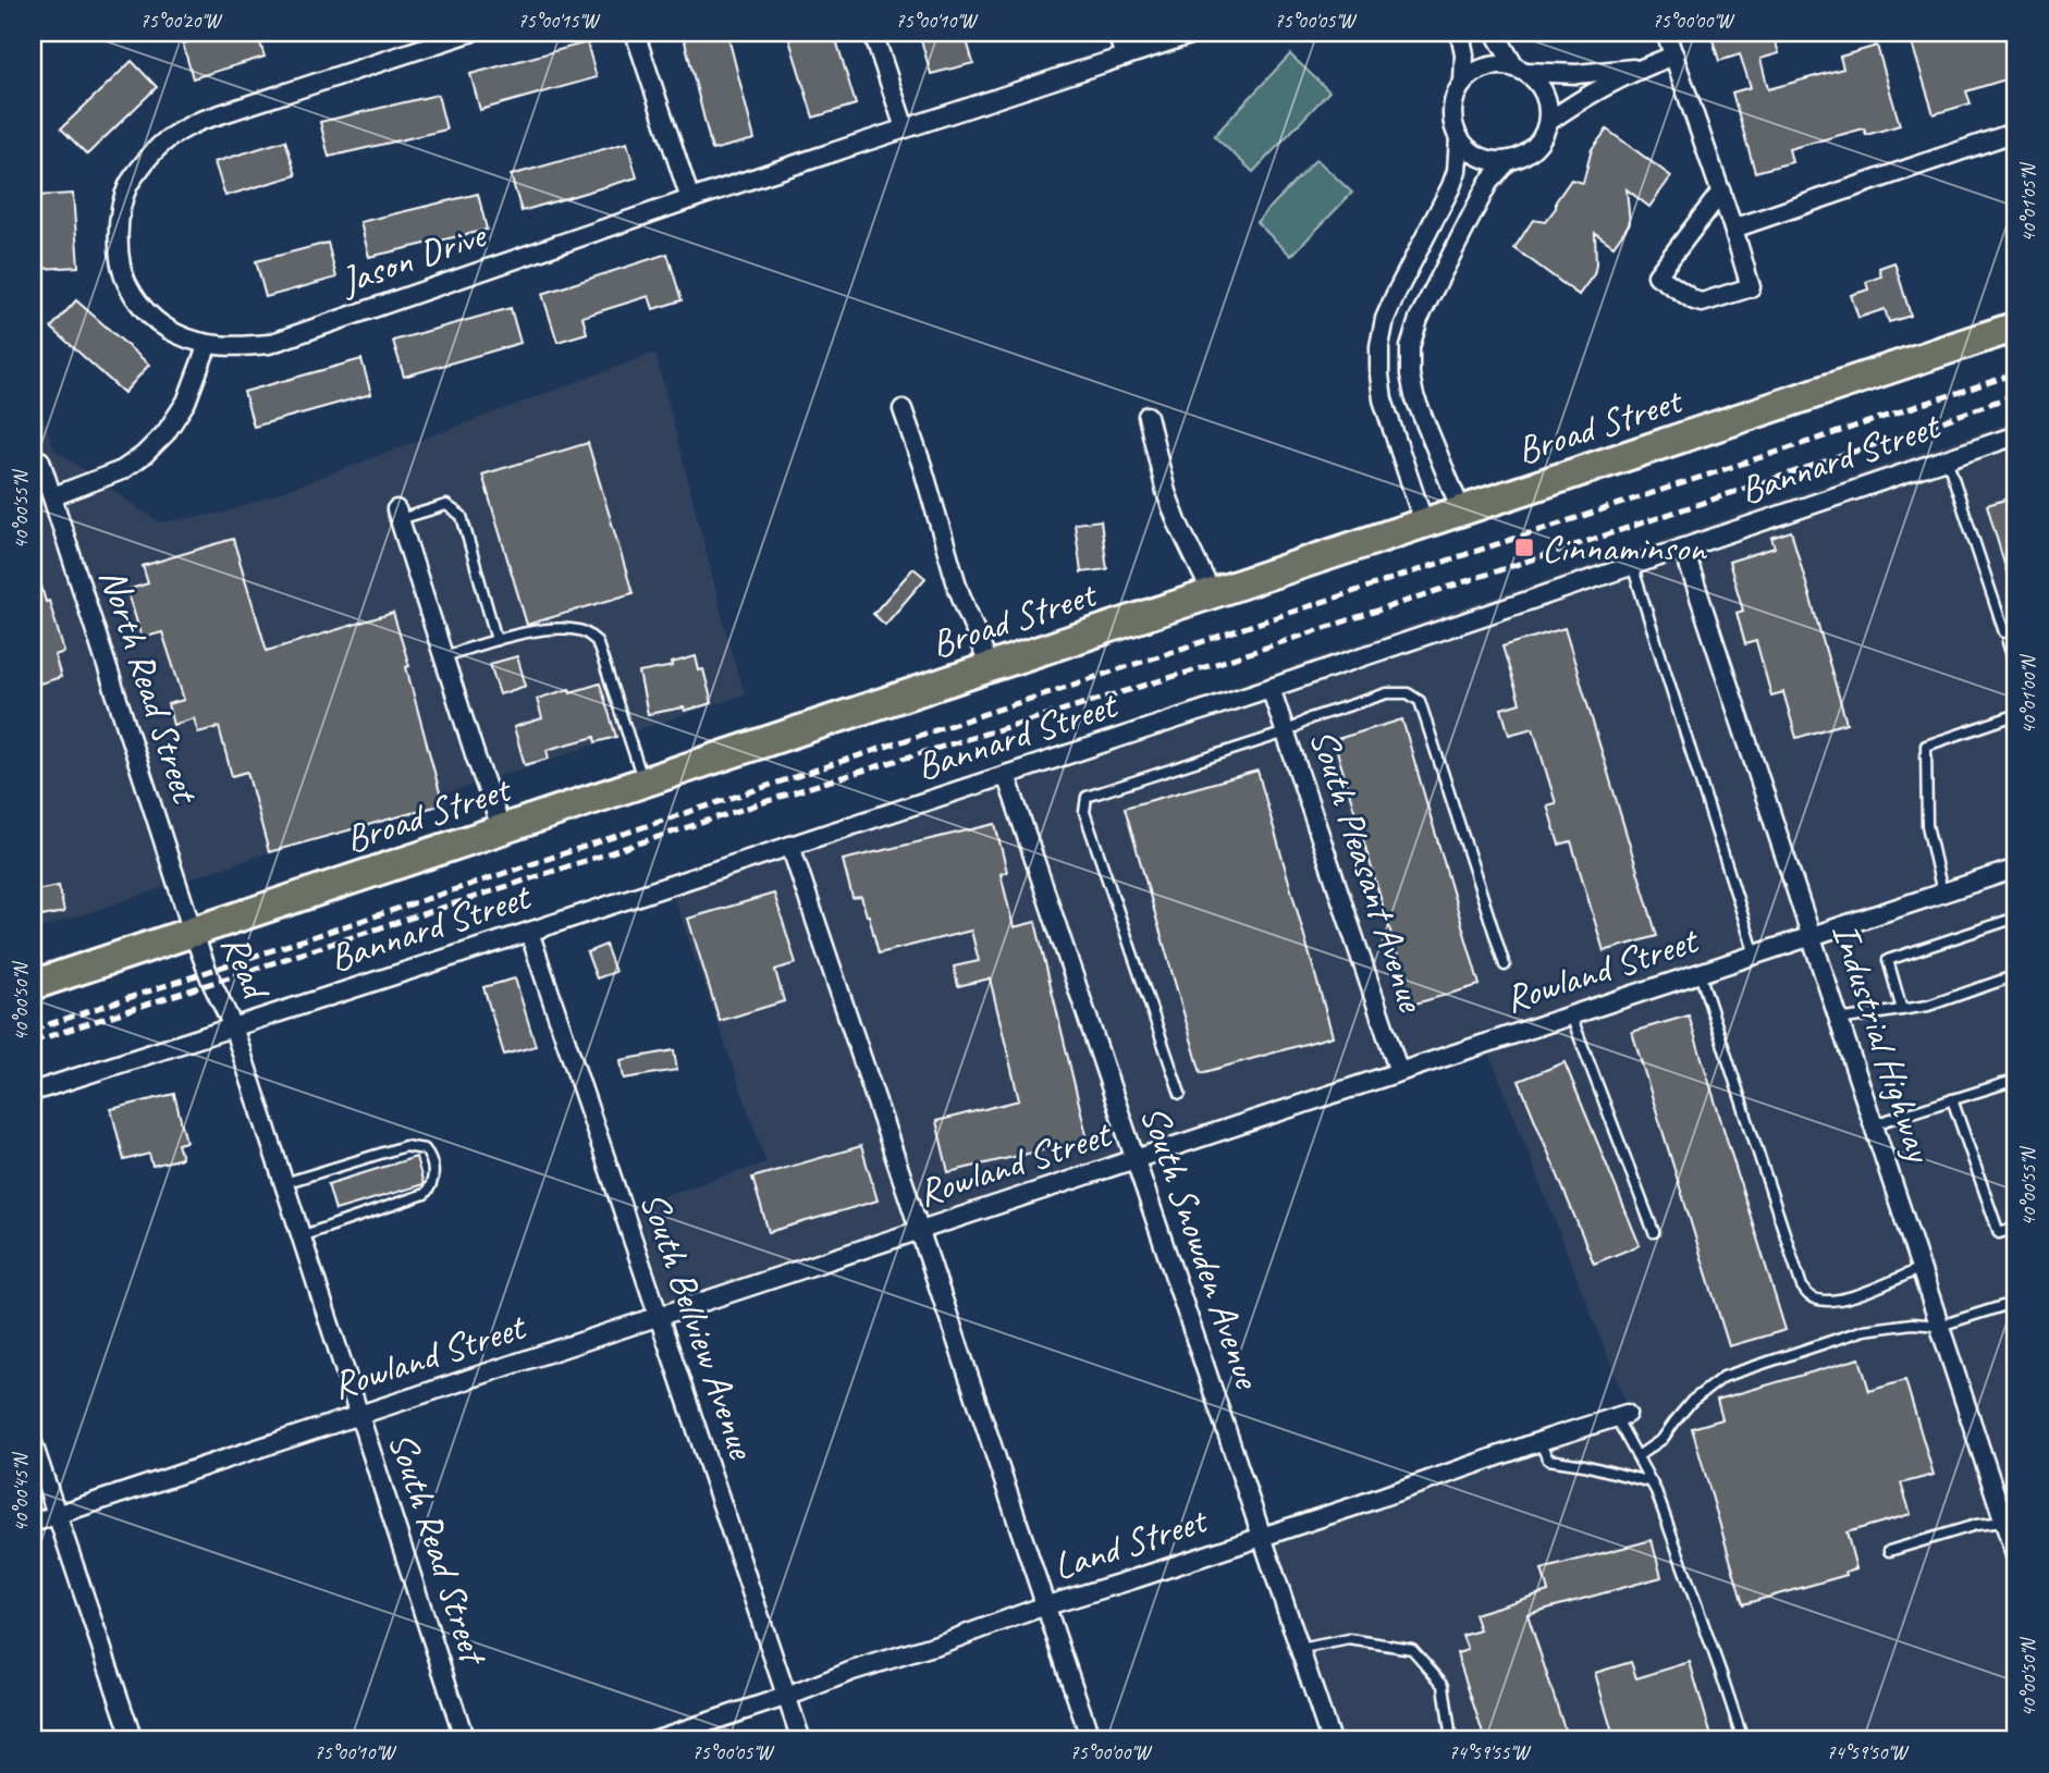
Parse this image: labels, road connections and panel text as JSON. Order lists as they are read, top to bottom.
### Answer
{
  "streets": {
    "main road": ["Broad Street"],
    "street": [
      "Jason Drive",
      "Bannard Street",
      "North Read Street",
      "South Pleasant Avenue",
      "Read",
      "Rowland Street",
      "Industrial Highway",
      "South Snowden Avenue",
      "South Bellview Avenue",
      "Land Street",
      "South Read Street"
    ]
  },
  "crossings": [
    ["Broad Street", "North Read Street"],
    ["Broad Street", "Read"],
    ["Bannard Street", "South Pleasant Avenue"],
    ["Bannard Street", "Read"],
    ["Bannard Street", "Industrial Highway"],
    ["Bannard Street", "South Snowden Avenue"],
    ["Bannard Street", "South Bellview Avenue"],
    ["Bannard Street", "South Read Street"],
    ["North Read Street", "Read"],
    ["South Pleasant Avenue", "Rowland Street"],
    ["Read", "South Read Street"],
    ["Rowland Street", "Industrial Highway"],
    ["Rowland Street", "South Snowden Avenue"],
    ["Rowland Street", "South Bellview Avenue"],
    ["Rowland Street", "South Read Street"],
    ["South Snowden Avenue", "Land Street"],
    ["South Bellview Avenue", "Land Street"]
  ],
  "places": {
    "transit": ["Cinnaminson"]
  },
  "coordinates": [
    "75°00'20\"W",
    "75°00'15\"W",
    "75°00'10\"W",
    "75°00'05\"W",
    "75°00'00\"W",
    "40°01'05\"N",
    "40°00'55\"N",
    "40°01'00\"N",
    "40°00'50\"N",
    "40°00'45\"N",
    "74°59'55\"W",
    "74°59'50\"W"
  ]
}
